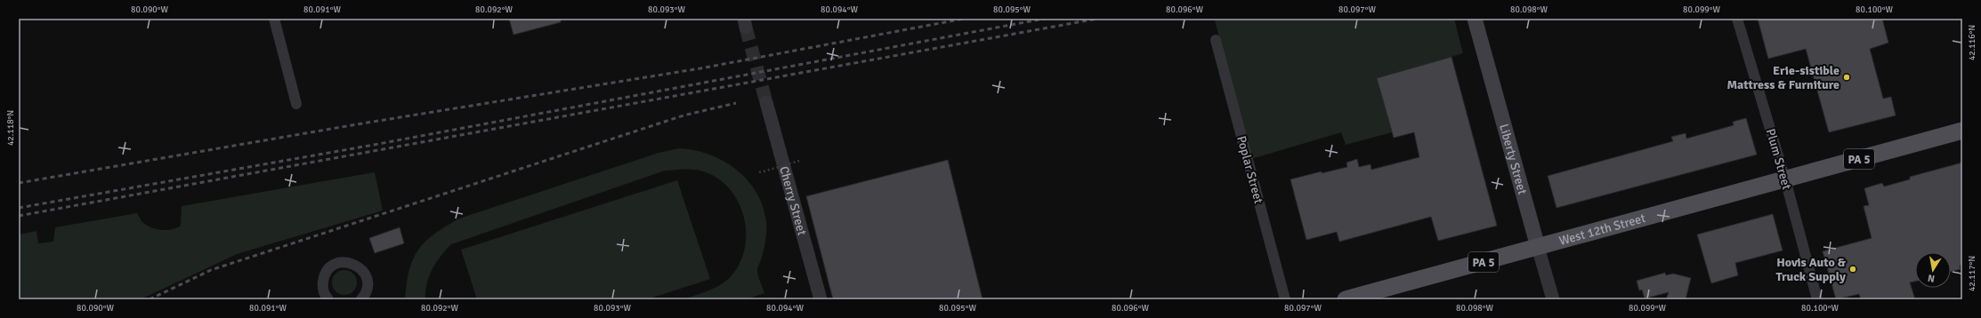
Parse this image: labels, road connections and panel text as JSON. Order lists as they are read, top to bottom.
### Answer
{
  "streets": {
    "main road": ["Liberty Street", "PA 5", "West 12th Street"],
    "street": ["Plum Street", "Poplar Street", "Cherry Street"]
  },
  "crossings": [
    ["Liberty Street", "West 12th Street"],
    ["Plum Street", "West 12th Street"]
  ],
  "places": ["Erie-sistible Mattress & Furniture", "Hovis Auto & Truck Supply"],
  "north": "bottom",
  "coordinates": [
    "80.090°W",
    "80.091°W",
    "80.092°W",
    "80.093°W",
    "80.094°W",
    "80.095°W",
    "80.096°W",
    "80.097°W",
    "80.098°W",
    "80.099°W",
    "80.100°W",
    "42.116°N",
    "42.118°N",
    "42.117°N"
  ]
}
